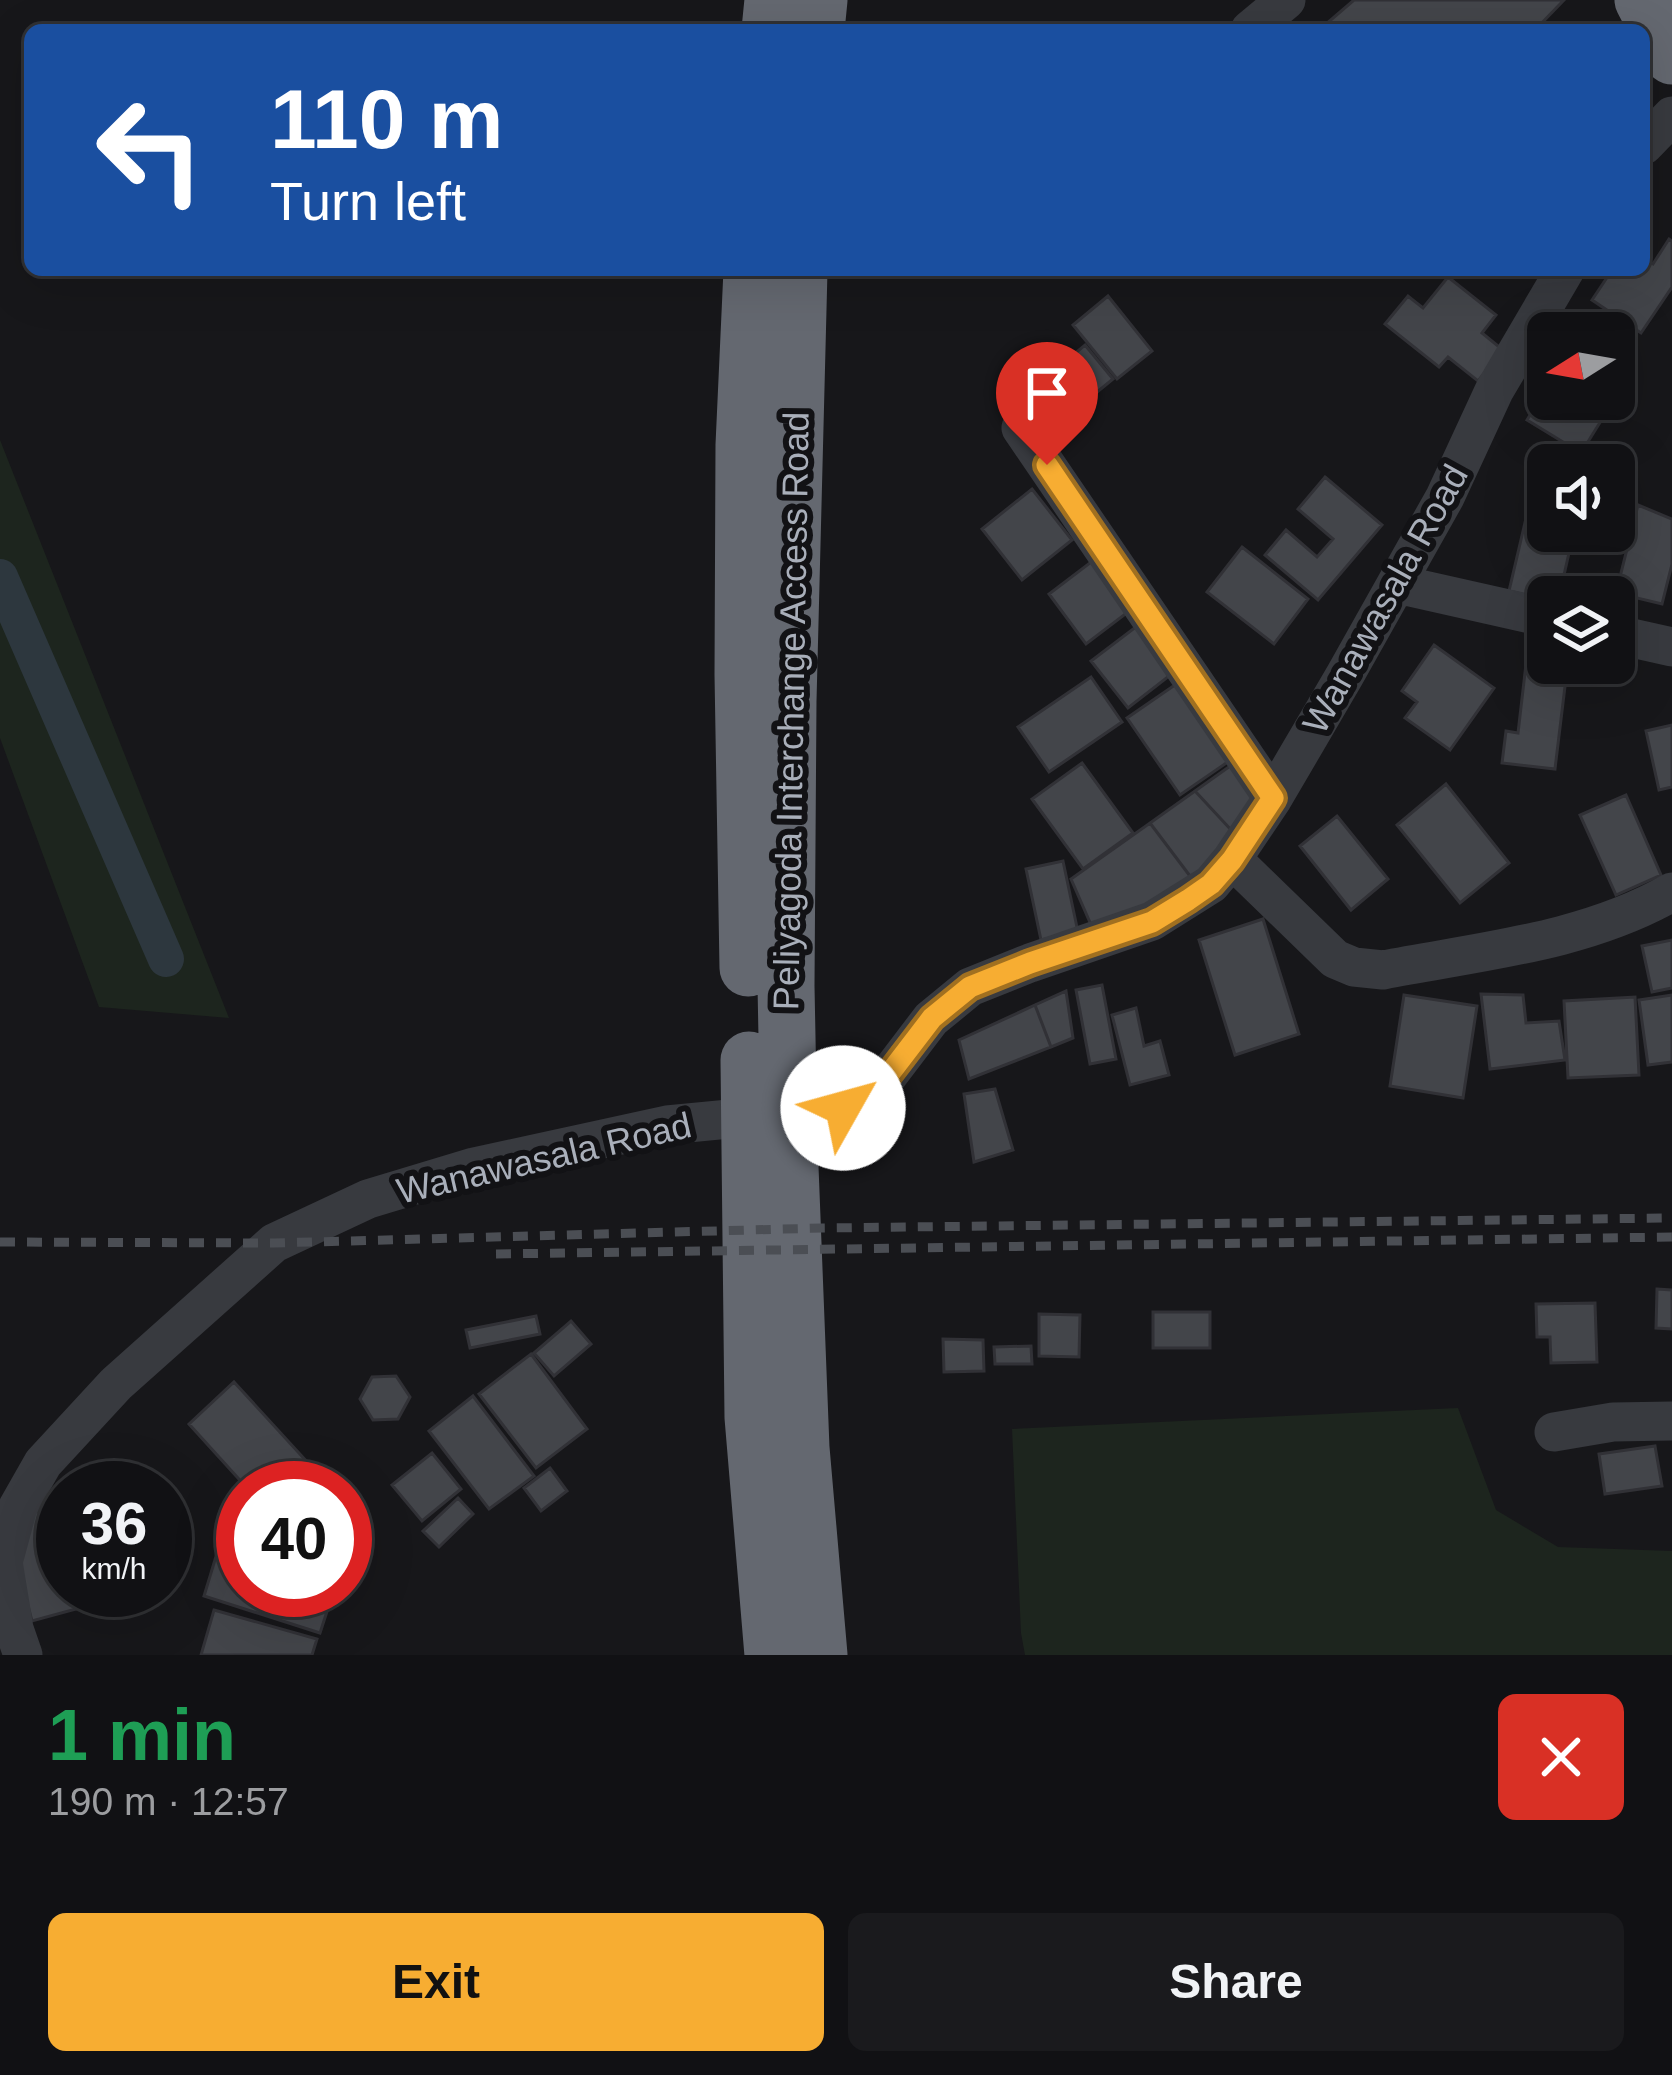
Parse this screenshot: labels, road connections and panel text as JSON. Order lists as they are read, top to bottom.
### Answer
{
  "streets": {
    "highway": ["Peliyagoda Interchange Access Road"],
    "street": ["Wanawasala Road"]
  },
  "north": "left",
  "page": {
    "turn": ["110 m", "Turn left"],
    "speed": "36 km/h",
    "limit": "40",
    "heading": ["1 min", "190 m · 12:57"],
    "buttons": ["Exit", "Share"]
  }
}
